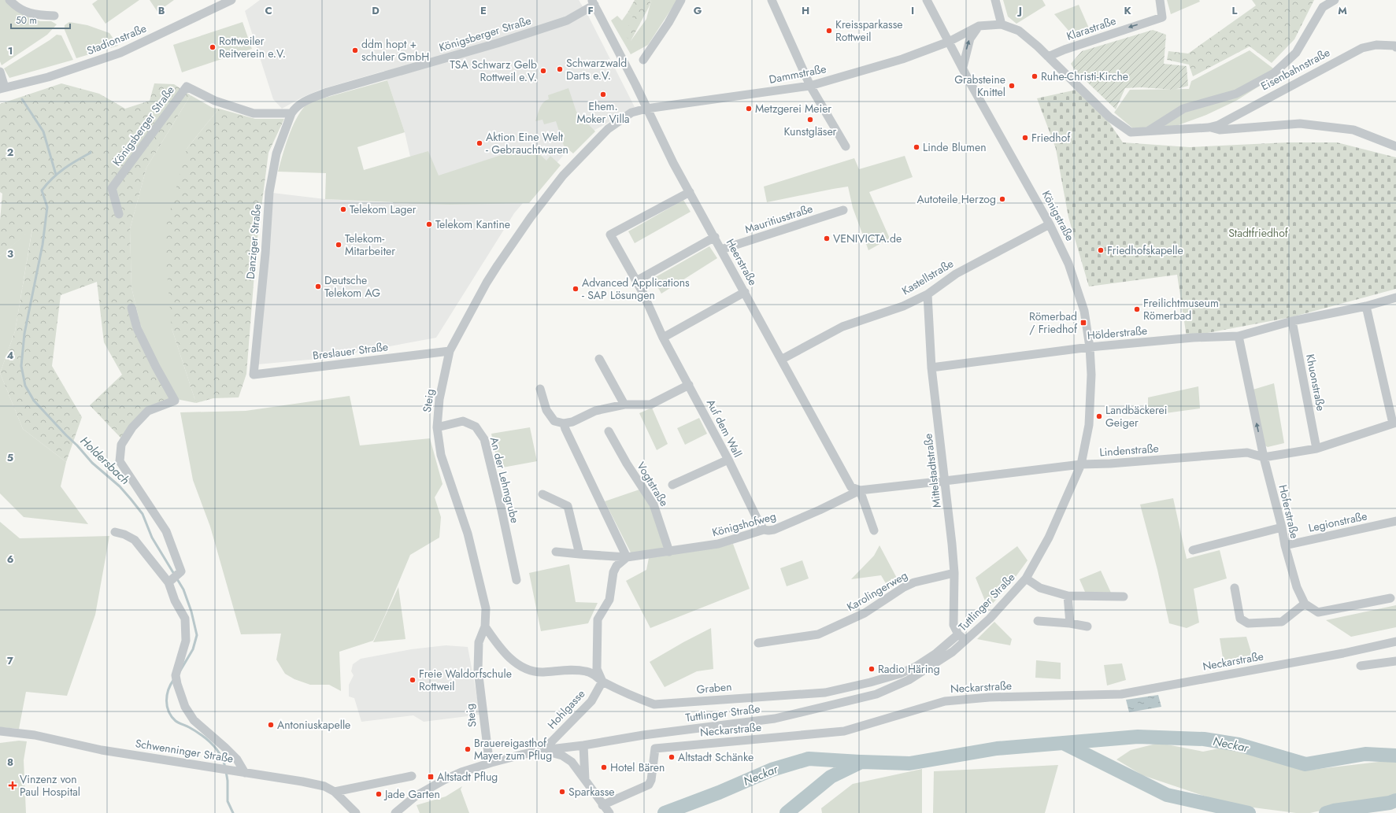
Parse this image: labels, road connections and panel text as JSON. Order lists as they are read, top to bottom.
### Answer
{
  "streets": {
    "street": [
      "Klarastraße",
      "Königsberger Straße",
      "Stadionstraße",
      "Eisenbahnstraße",
      "Dammstraße",
      "Königstraße",
      "Mauritiusstraße",
      "Danziger Straße",
      "Heerstraße",
      "Kastellstraße",
      "Hölderstraße",
      "Breslauer Straße",
      "Khuonstraße",
      "Steig",
      "Auf dem Wall",
      "Lindenstraße",
      "Mittelstadtstraße",
      "An der Lehmgrube",
      "Vogtstraße",
      "Hoferstraße",
      "Legionstraße",
      "Königshofweg",
      "Karolingerweg",
      "Tuttlinger Straße",
      "Neckarstraße",
      "Graben",
      "Hohlgasse",
      "Schwenninger Straße"
    ]
  },
  "crossings": [
    ["Klarastraße", "Eisenbahnstraße"],
    ["Königsberger Straße", "Danziger Straße"],
    ["Königsberger Straße", "Heerstraße"],
    ["Eisenbahnstraße", "Dammstraße"],
    ["Eisenbahnstraße", "Königstraße"],
    ["Dammstraße", "Königstraße"],
    ["Dammstraße", "Heerstraße"],
    ["Dammstraße", "Steig"],
    ["Königstraße", "Kastellstraße"],
    ["Königstraße", "Hölderstraße"],
    ["Königstraße", "Lindenstraße"],
    ["Königstraße", "Tuttlinger Straße"],
    ["Mauritiusstraße", "Heerstraße"],
    ["Danziger Straße", "Breslauer Straße"],
    ["Heerstraße", "Kastellstraße"],
    ["Heerstraße", "Steig"],
    ["Heerstraße", "Auf dem Wall"],
    ["Heerstraße", "Lindenstraße"],
    ["Heerstraße", "Königshofweg"],
    ["Kastellstraße", "Mittelstadtstraße"],
    ["Hölderstraße", "Khuonstraße"],
    ["Hölderstraße", "Mittelstadtstraße"],
    ["Hölderstraße", "Hoferstraße"],
    ["Breslauer Straße", "Steig"],
    ["Khuonstraße", "Lindenstraße"],
    ["Steig", "An der Lehmgrube"],
    ["Steig", "Tuttlinger Straße"],
    ["Steig", "Graben"],
    ["Auf dem Wall", "Königshofweg"],
    ["Lindenstraße", "Mittelstadtstraße"],
    ["Lindenstraße", "Hoferstraße"],
    ["Lindenstraße", "Königshofweg"],
    ["Lindenstraße", "Tuttlinger Straße"],
    ["Mittelstadtstraße", "Karolingerweg"],
    ["Mittelstadtstraße", "Graben"],
    ["Vogtstraße", "Königshofweg"],
    ["Hoferstraße", "Legionstraße"],
    ["Tuttlinger Straße", "Hohlgasse"],
    ["Graben", "Hohlgasse"]
  ],
  "one_way": ["Klarastraße"],
  "water": ["Holdersbach", "Neckar"],
  "parks": ["Stadtfriedhof"],
  "places": {
    "other": [
      "Kreissparkasse Rottweil",
      "Rottweiler Reitverein e.V.",
      "ddm hopt + schuler GmbH",
      "Schwarzwald Darts e.V.",
      "TSA Schwarz Gelb Rottweil e.V.",
      "Ruhe-Christi-Kirche",
      "Grabsteine Knittel",
      "Ehem. Moker Villa",
      "Metzgerei Meier",
      "Kunstgläser",
      "Friedhof",
      "Aktion Eine Welt - Gebrauchtwaren",
      "Linde Blumen",
      "Autoteile Herzog",
      "Telekom Lager",
      "Telekom Kantine",
      "VENIVICTA.de",
      "Telekom- Mitarbeiter",
      "Friedhofskapelle",
      "Deutsche Telekom AG",
      "Advanced Applications - SAP Lösungen",
      "Freilichtmuseum Römerbad",
      "Landbäckerei Geiger",
      "Radio Häring",
      "Freie Waldorfschule Rottweil",
      "Antoniuskapelle",
      "Brauereigasthof Mayer zum Pflug",
      "Altstadt Schänke",
      "Hotel Bären",
      "Sparkasse",
      "Jade Garten"
    ],
    "transit": ["Römerbad / Friedhof", "Altstadt Pflug"],
    "health": ["Vinzenz von Paul Hospital"]
  },
  "scale_bar": "50 m",
  "grid": {
    "columns": [
      "B",
      "C",
      "D",
      "E",
      "F",
      "G",
      "H",
      "I",
      "J",
      "K",
      "L",
      "M"
    ],
    "rows": [
      "1",
      "2",
      "3",
      "4",
      "5",
      "6",
      "7",
      "8"
    ]
  }
}
